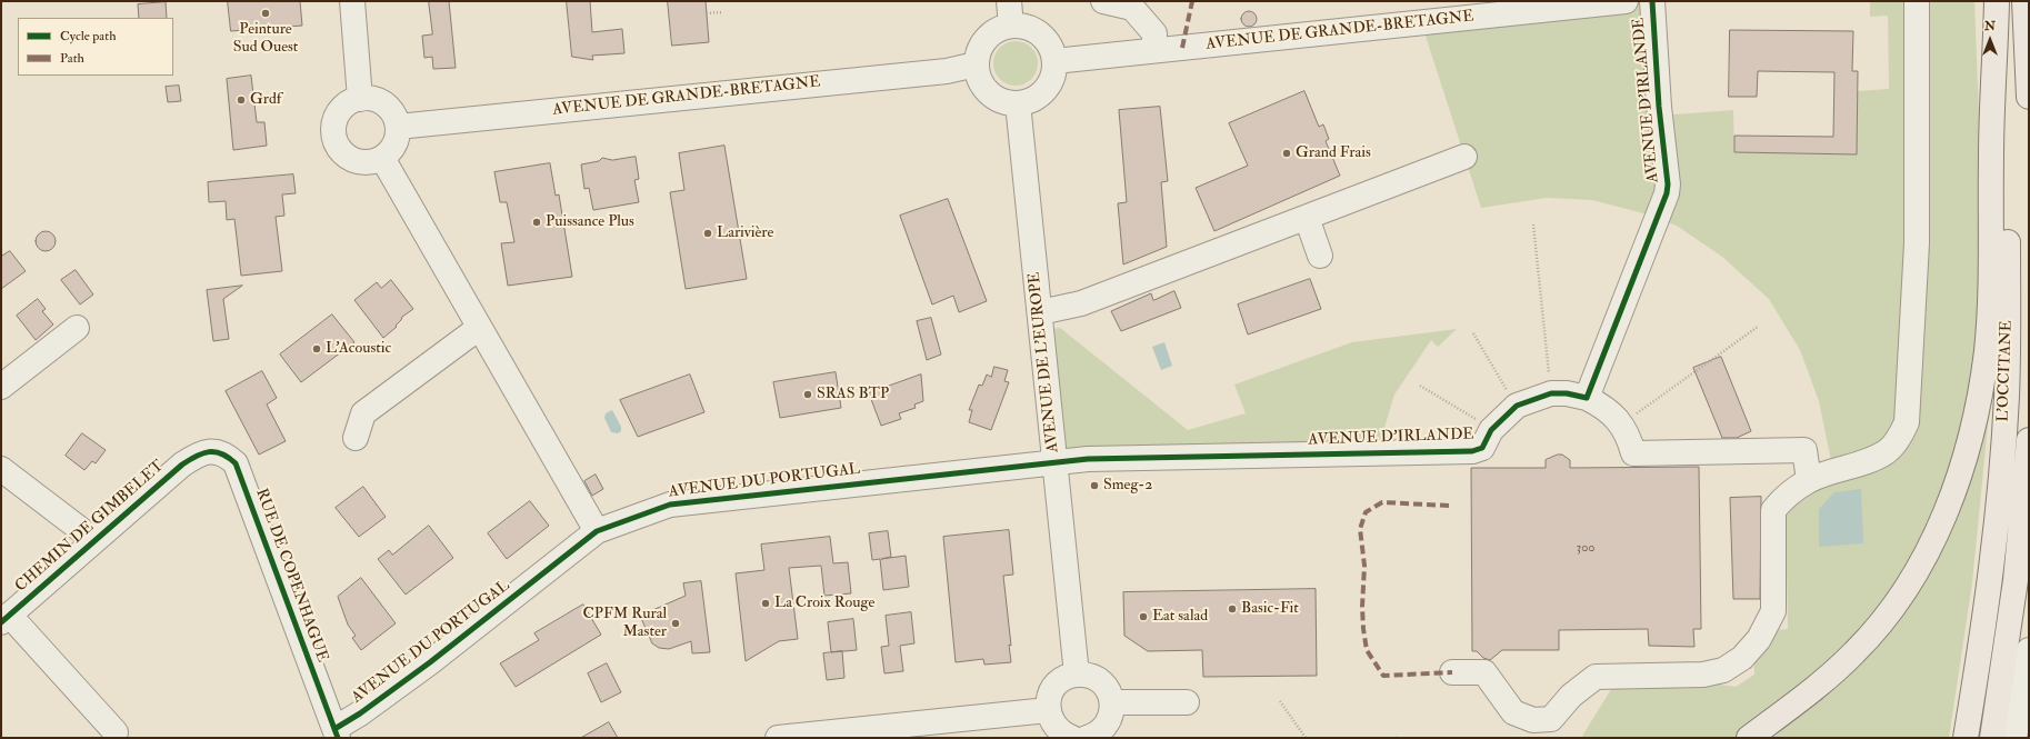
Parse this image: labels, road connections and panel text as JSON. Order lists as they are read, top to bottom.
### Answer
{
  "streets": {
    "highway": ["L'OCCITANE"],
    "street": [
      "AVENUE DE GRANDE-BRETAGNE",
      "AVENUE D'IRLANDE",
      "AVENUE DE L'EUROPE",
      "AVENUE DU PORTUGAL",
      "CHEMIN DE GIMBELET",
      "RUE DE COPENHAGUE"
    ]
  },
  "crossings": [
    ["AVENUE DE GRANDE-BRETAGNE", "AVENUE DE L'EUROPE"],
    ["AVENUE D'IRLANDE", "AVENUE DE L'EUROPE"],
    ["AVENUE D'IRLANDE", "AVENUE DU PORTUGAL"],
    ["AVENUE DE L'EUROPE", "AVENUE DU PORTUGAL"],
    ["AVENUE DU PORTUGAL", "RUE DE COPENHAGUE"],
    ["CHEMIN DE GIMBELET", "RUE DE COPENHAGUE"]
  ],
  "places": [
    "Peinture Sud Ouest",
    "Grdf",
    "Grand Frais",
    "Puissance Plus",
    "Larivière",
    "L'Acoustic",
    "SRAS BTP",
    "Smeg-2",
    "La Croix Rouge",
    "Basic-Fit",
    "Eat salad",
    "CPFM Rural Master"
  ],
  "house_numbers": ["300"],
  "legend": ["Cycle path", "Path"],
  "north": "top"
}
